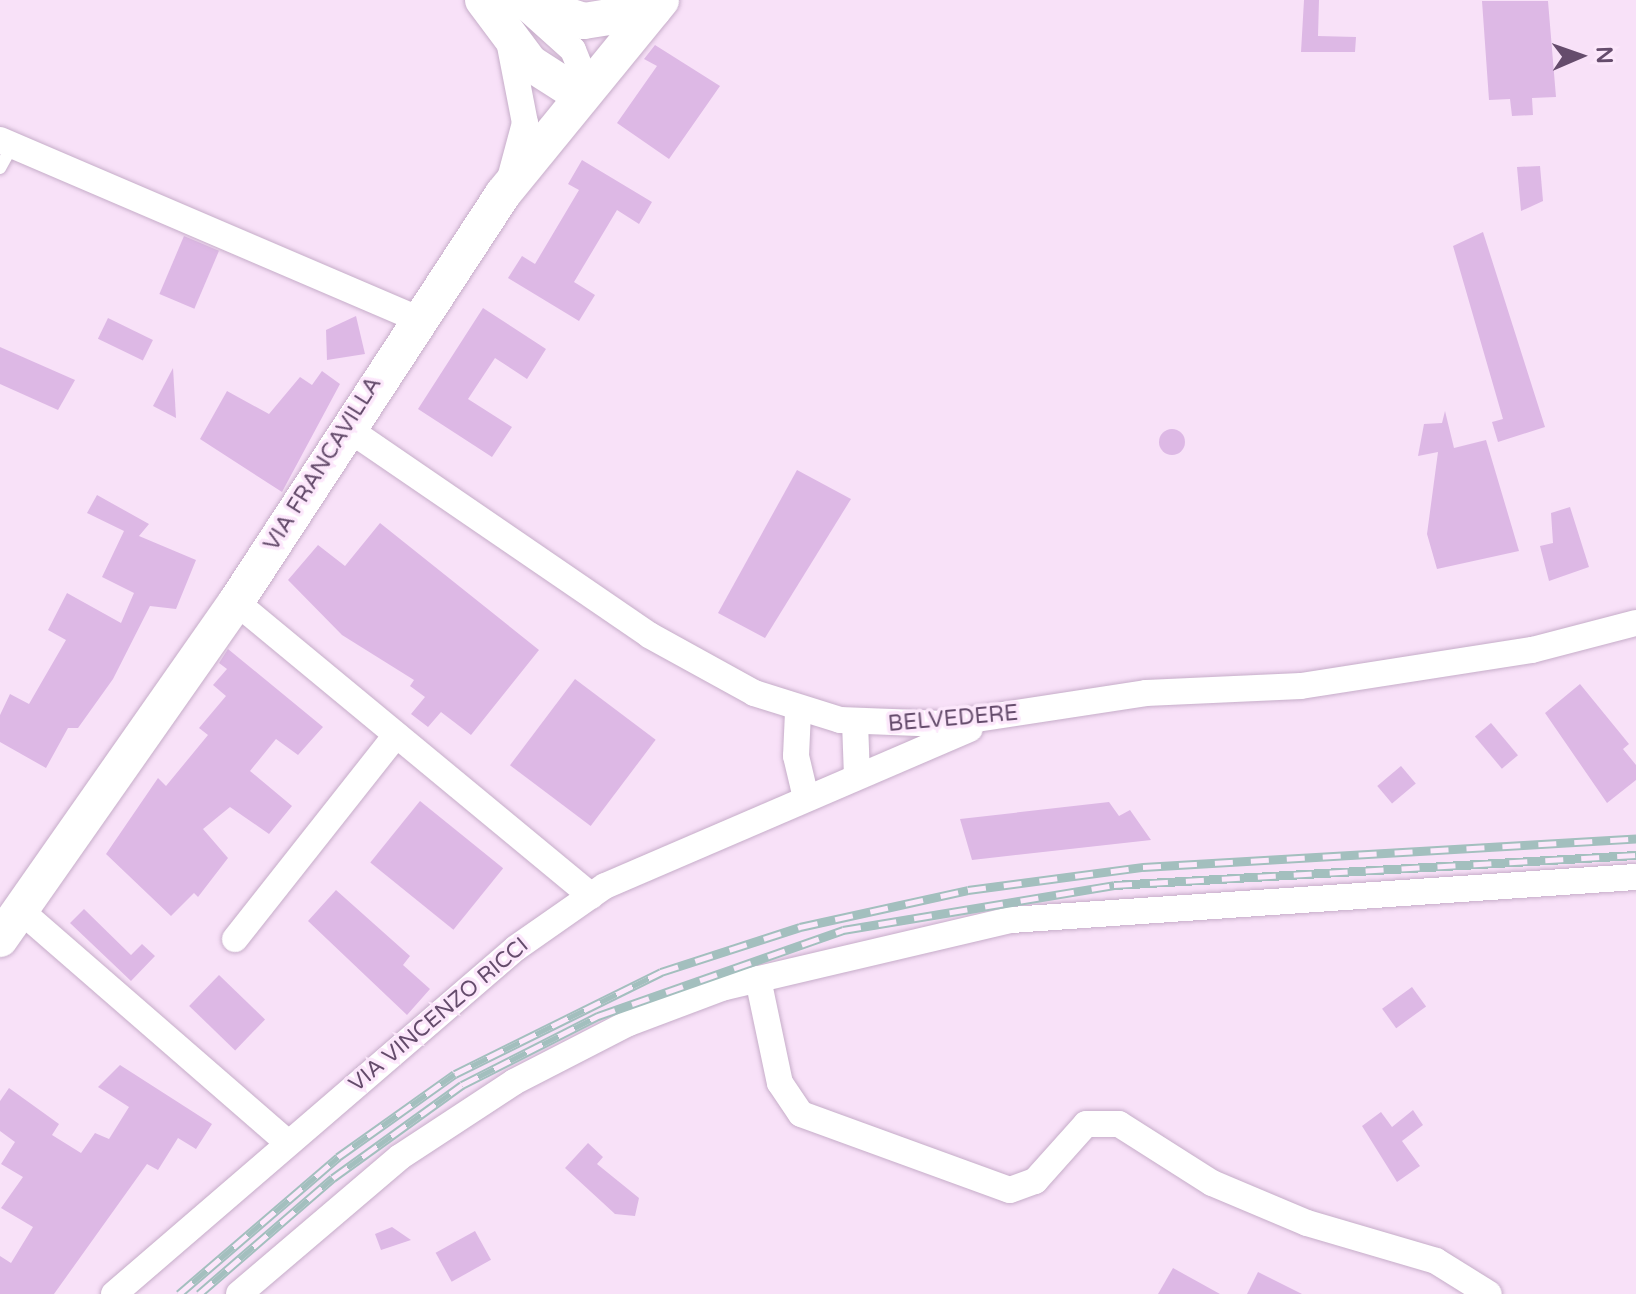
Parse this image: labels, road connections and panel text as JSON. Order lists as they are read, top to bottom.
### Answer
{
  "streets": {
    "street": ["VIA FRANCAVILLA", "BELVEDERE", "VIA VINCENZO RICCI"]
  },
  "crossings": [
    ["VIA FRANCAVILLA", "BELVEDERE"],
    ["BELVEDERE", "VIA VINCENZO RICCI"]
  ],
  "north": "right"
}
